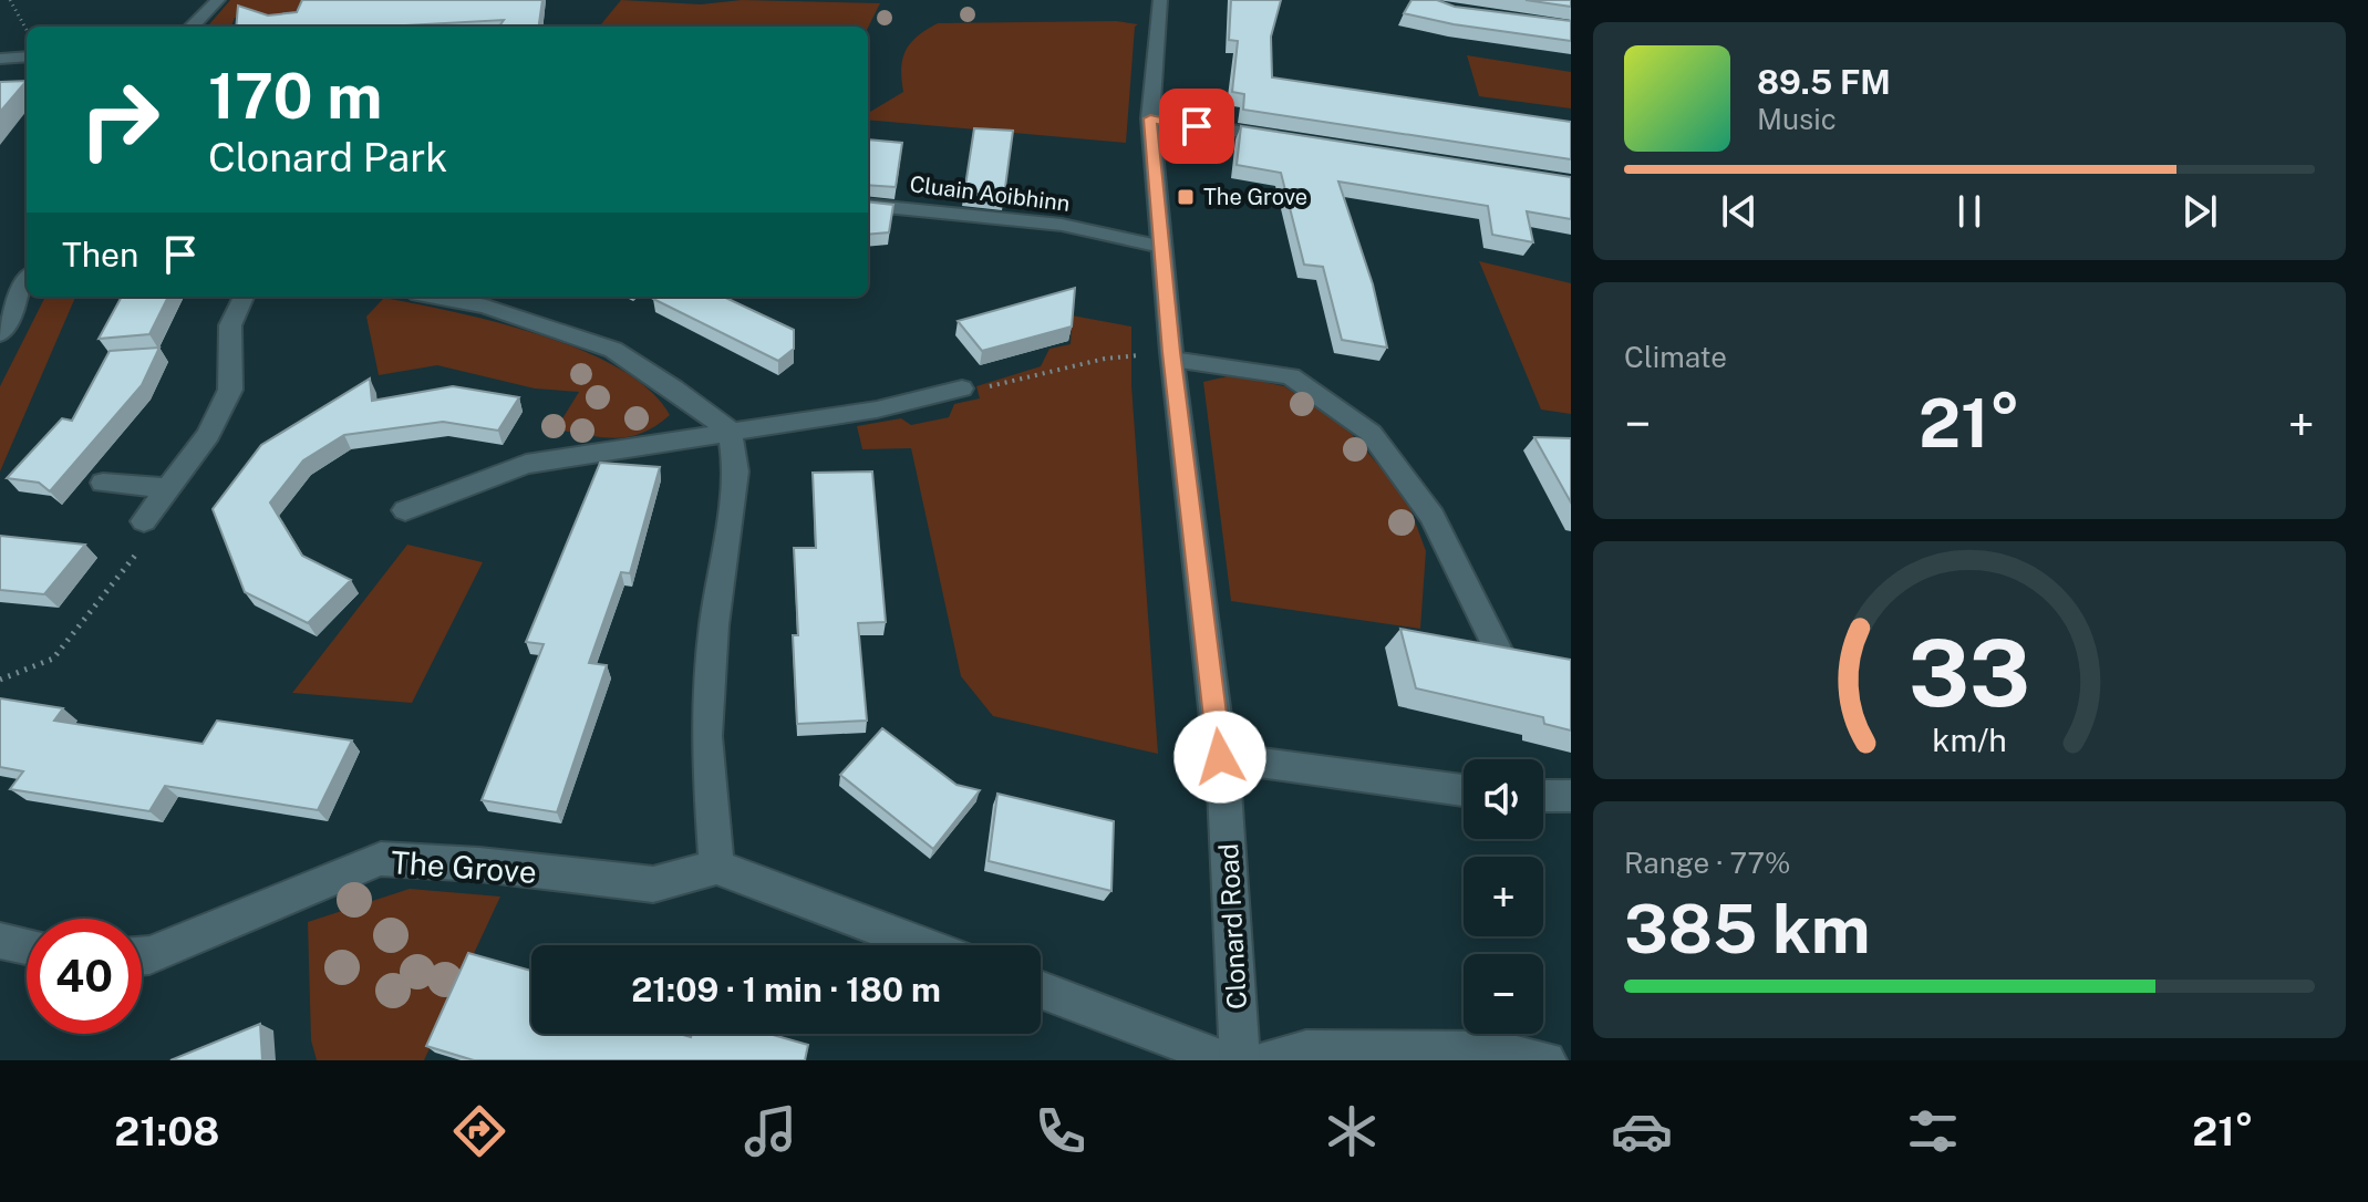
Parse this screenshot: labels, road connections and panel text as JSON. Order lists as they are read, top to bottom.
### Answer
{
  "streets": {
    "street": ["Cluain Aoibhinn", "The Grove", "Clonard Road"]
  },
  "crossings": [
    ["Cluain Aoibhinn", "Clonard Road"]
  ],
  "places": {
    "transit": ["The Grove"]
  },
  "page": {
    "turn": ["170 m", "Clonard Park"],
    "song": ["89.5 FM", "Music"],
    "then": "Then",
    "tile": [
      "Climate",
      ["Range · 77%", "385 km"]
    ],
    "heat": ["−", "21°", "+"],
    "map_buttons": ["+", "−"],
    "limit": "40",
    "trip": "21:09 · 1 min · 180 m",
    "tabs": ["21:08", "21°"],
    "gauge": ["33", "km/h"]
  }
}
